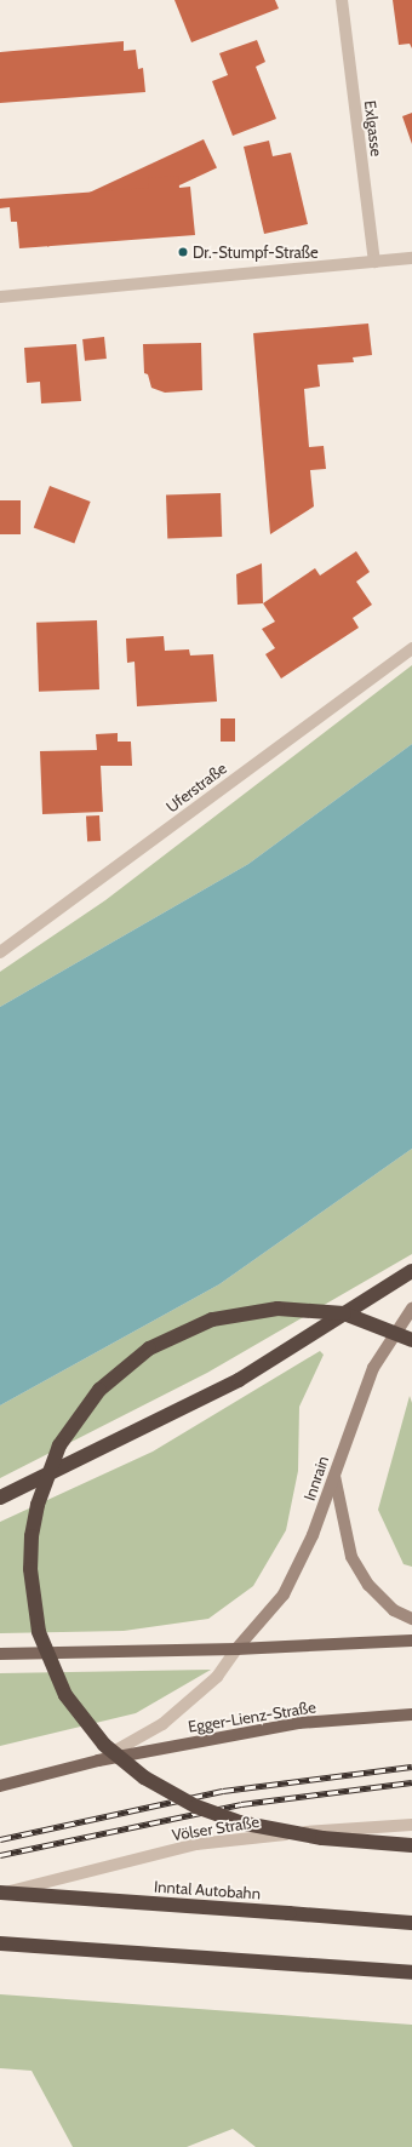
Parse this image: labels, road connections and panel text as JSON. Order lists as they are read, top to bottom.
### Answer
{
  "streets": {
    "highway": ["Inntal Autobahn"],
    "main road": ["Innrain", "Egger-Lienz-Straße"],
    "street": ["Exlgasse", "Uferstraße", "Völser Straße"]
  },
  "crossings": [
    ["Völser Straße", "Inntal Autobahn"]
  ],
  "places": ["Dr.-Stumpf-Straße"]
}
